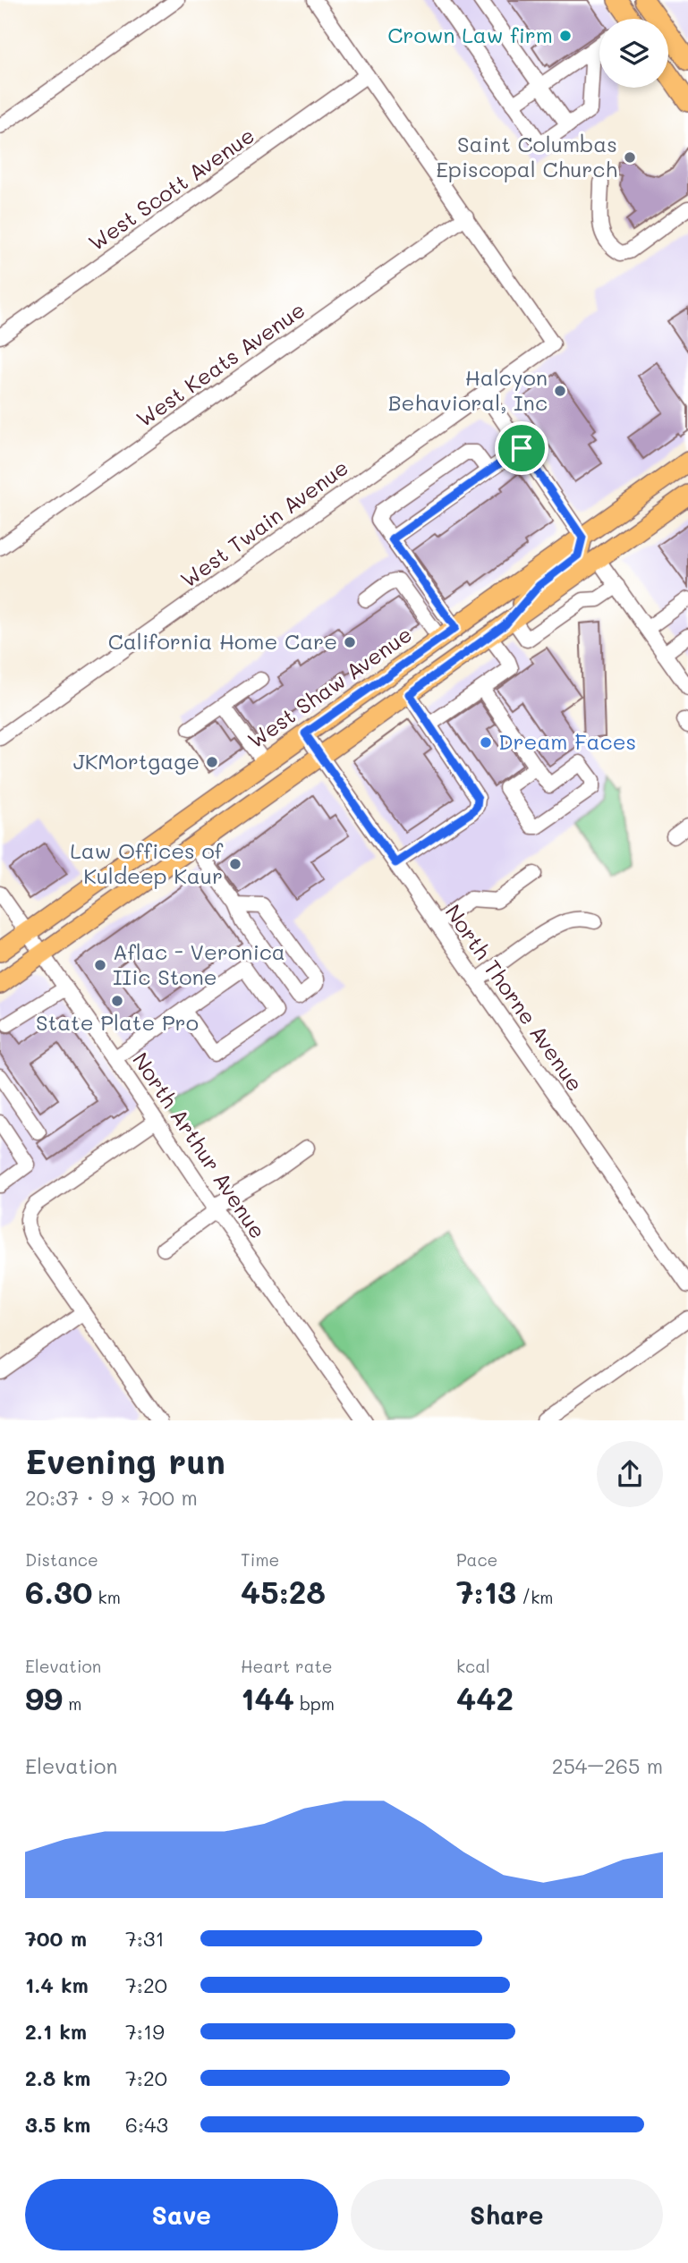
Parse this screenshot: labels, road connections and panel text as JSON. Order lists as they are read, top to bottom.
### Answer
{
  "streets": {
    "main road": ["West Shaw Avenue"],
    "street": [
      "West Scott Avenue",
      "West Keats Avenue",
      "West Twain Avenue",
      "North Thorne Avenue",
      "North Arthur Avenue"
    ]
  },
  "crossings": [
    ["West Keats Avenue", "West Twain Avenue"],
    ["West Shaw Avenue", "North Thorne Avenue"],
    ["West Shaw Avenue", "North Arthur Avenue"]
  ],
  "places": [
    "Crown Law firm",
    "Saint Columbas Episcopal Church",
    "Halcyon Behavioral, Inc",
    "California Home Care",
    "Dream Faces",
    "JKMortgage",
    "Law Offices of Kuldeep Kaur",
    "Aflac - Veronica IIic Stone",
    "State Plate Pro"
  ],
  "page": {
    "heading": ["Evening run", "20:37 · 9 × 700 m"],
    "stats": [
      ["Distance", "6.30 km"],
      ["Time", "45:28"],
      ["Pace", "7:13 /km"],
      ["Elevation", "99 m"],
      ["Heart rate", "144 bpm"],
      ["kcal", "442"]
    ],
    "chart": ["Elevation", "254–265 m"],
    "list": [
      {
        "name": "700 m",
        "note": "7:31"
      },
      {
        "name": "1.4 km",
        "note": "7:20"
      },
      {
        "name": "2.1 km",
        "note": "7:19"
      },
      {
        "name": "2.8 km",
        "note": "7:20"
      },
      {
        "name": "3.5 km",
        "note": "6:43"
      }
    ],
    "buttons": ["Save", "Share"]
  }
}
